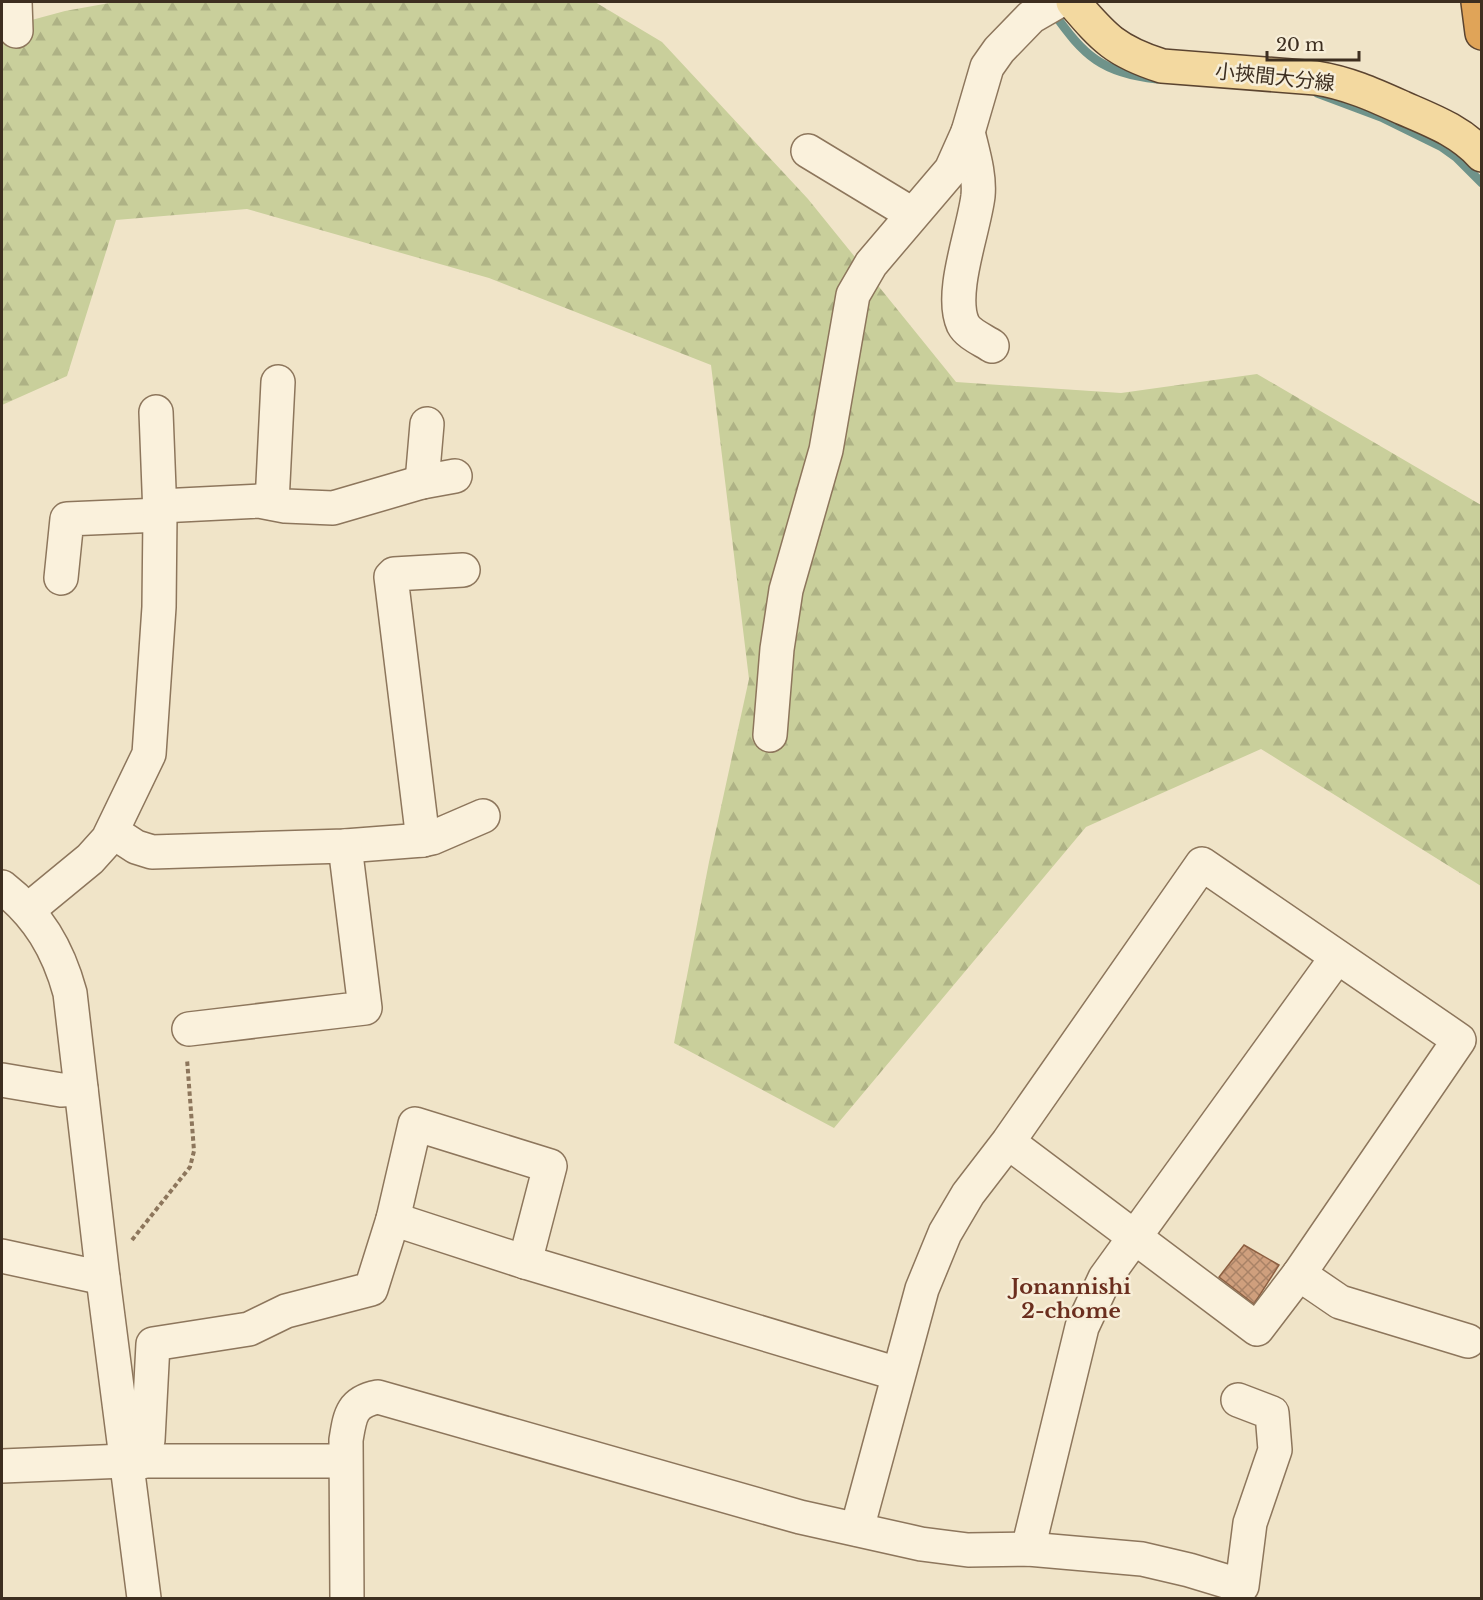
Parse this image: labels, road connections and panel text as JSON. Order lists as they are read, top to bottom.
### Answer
{
  "streets": {
    "main road": ["小挾間大分線"]
  },
  "districts": ["Jonannishi 2-chome"],
  "scale_bar": "20 m"
}
